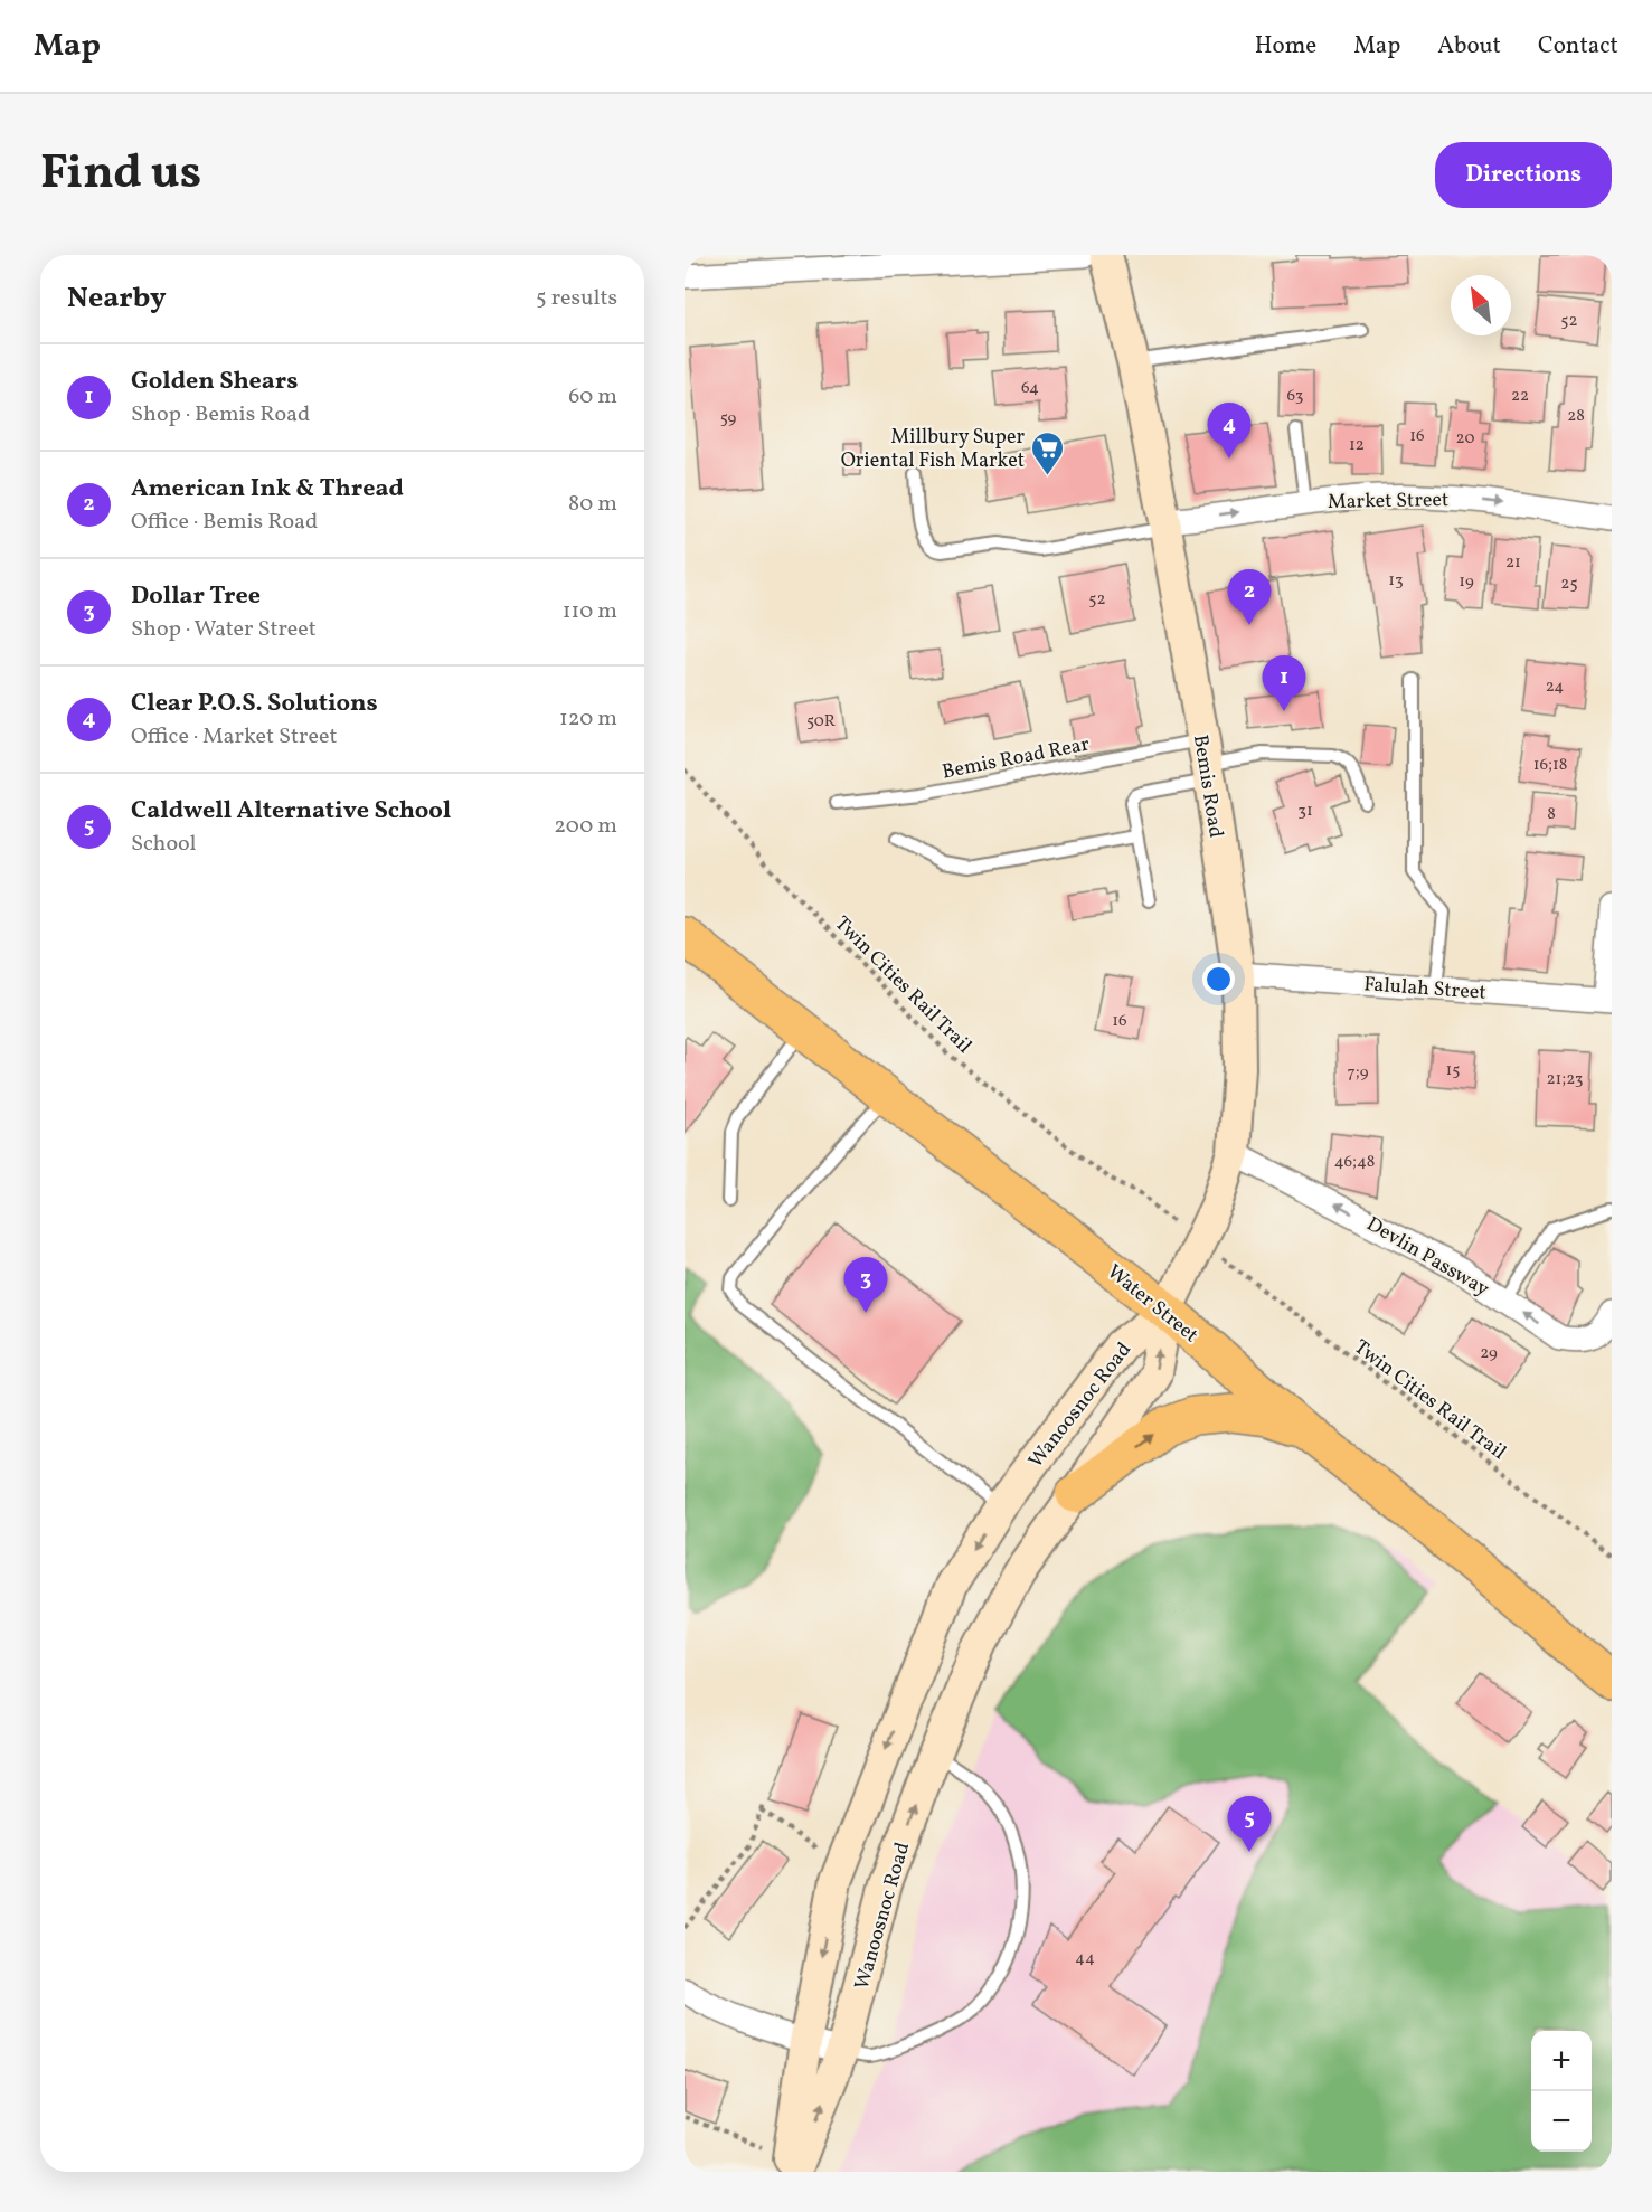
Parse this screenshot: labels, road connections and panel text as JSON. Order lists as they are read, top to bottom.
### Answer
{
  "streets": {
    "highway": ["Water Street"],
    "main road": ["Bemis Road", "Wanoosnoc Road"],
    "street": ["Market Street", "Falulah Street", "Devlin Passway"],
    "lane": ["Bemis Road Rear"],
    "path": ["Twin Cities Rail Trail"]
  },
  "crossings": [
    ["Market Street", "Bemis Road"],
    ["Bemis Road Rear", "Bemis Road"],
    ["Bemis Road", "Falulah Street"],
    ["Bemis Road", "Devlin Passway"],
    ["Bemis Road", "Water Street"],
    ["Bemis Road", "Wanoosnoc Road"],
    ["Water Street", "Wanoosnoc Road"]
  ],
  "one_way": ["Market Street", "Devlin Passway"],
  "places": {
    "supermarket": ["Millbury Super Oriental Fish Market"]
  },
  "house_numbers": [
    "52",
    "64",
    "63",
    "22",
    "28",
    "59",
    "16",
    "20",
    "12",
    "21",
    "13",
    "19",
    "25",
    "52",
    "24",
    "50R",
    "16;18",
    "31",
    "8",
    "16",
    "15",
    "7;9",
    "21;23",
    "46;48",
    "29",
    "44"
  ],
  "north": "top left",
  "page": {
    "header": "Map",
    "nav": [
      "Home",
      "Map",
      "About",
      "Contact"
    ],
    "title": "Find us",
    "buttons": "Directions",
    "heading": ["Nearby", "5 results"],
    "list": [
      {
        "mark": "1",
        "name": "Golden Shears",
        "note": "Shop · Bemis Road",
        "value": "60 m"
      },
      {
        "mark": "2",
        "name": "American Ink & Thread",
        "note": "Office · Bemis Road",
        "value": "80 m"
      },
      {
        "mark": "3",
        "name": "Dollar Tree",
        "note": "Shop · Water Street",
        "value": "110 m"
      },
      {
        "mark": "4",
        "name": "Clear P.O.S. Solutions",
        "note": "Office · Market Street",
        "value": "120 m"
      },
      {
        "mark": "5",
        "name": "Caldwell Alternative School",
        "note": "School",
        "value": "200 m"
      }
    ],
    "pins": [
      "4",
      "2",
      "1",
      "3",
      "5"
    ],
    "map_buttons": ["+", "−"]
  }
}
